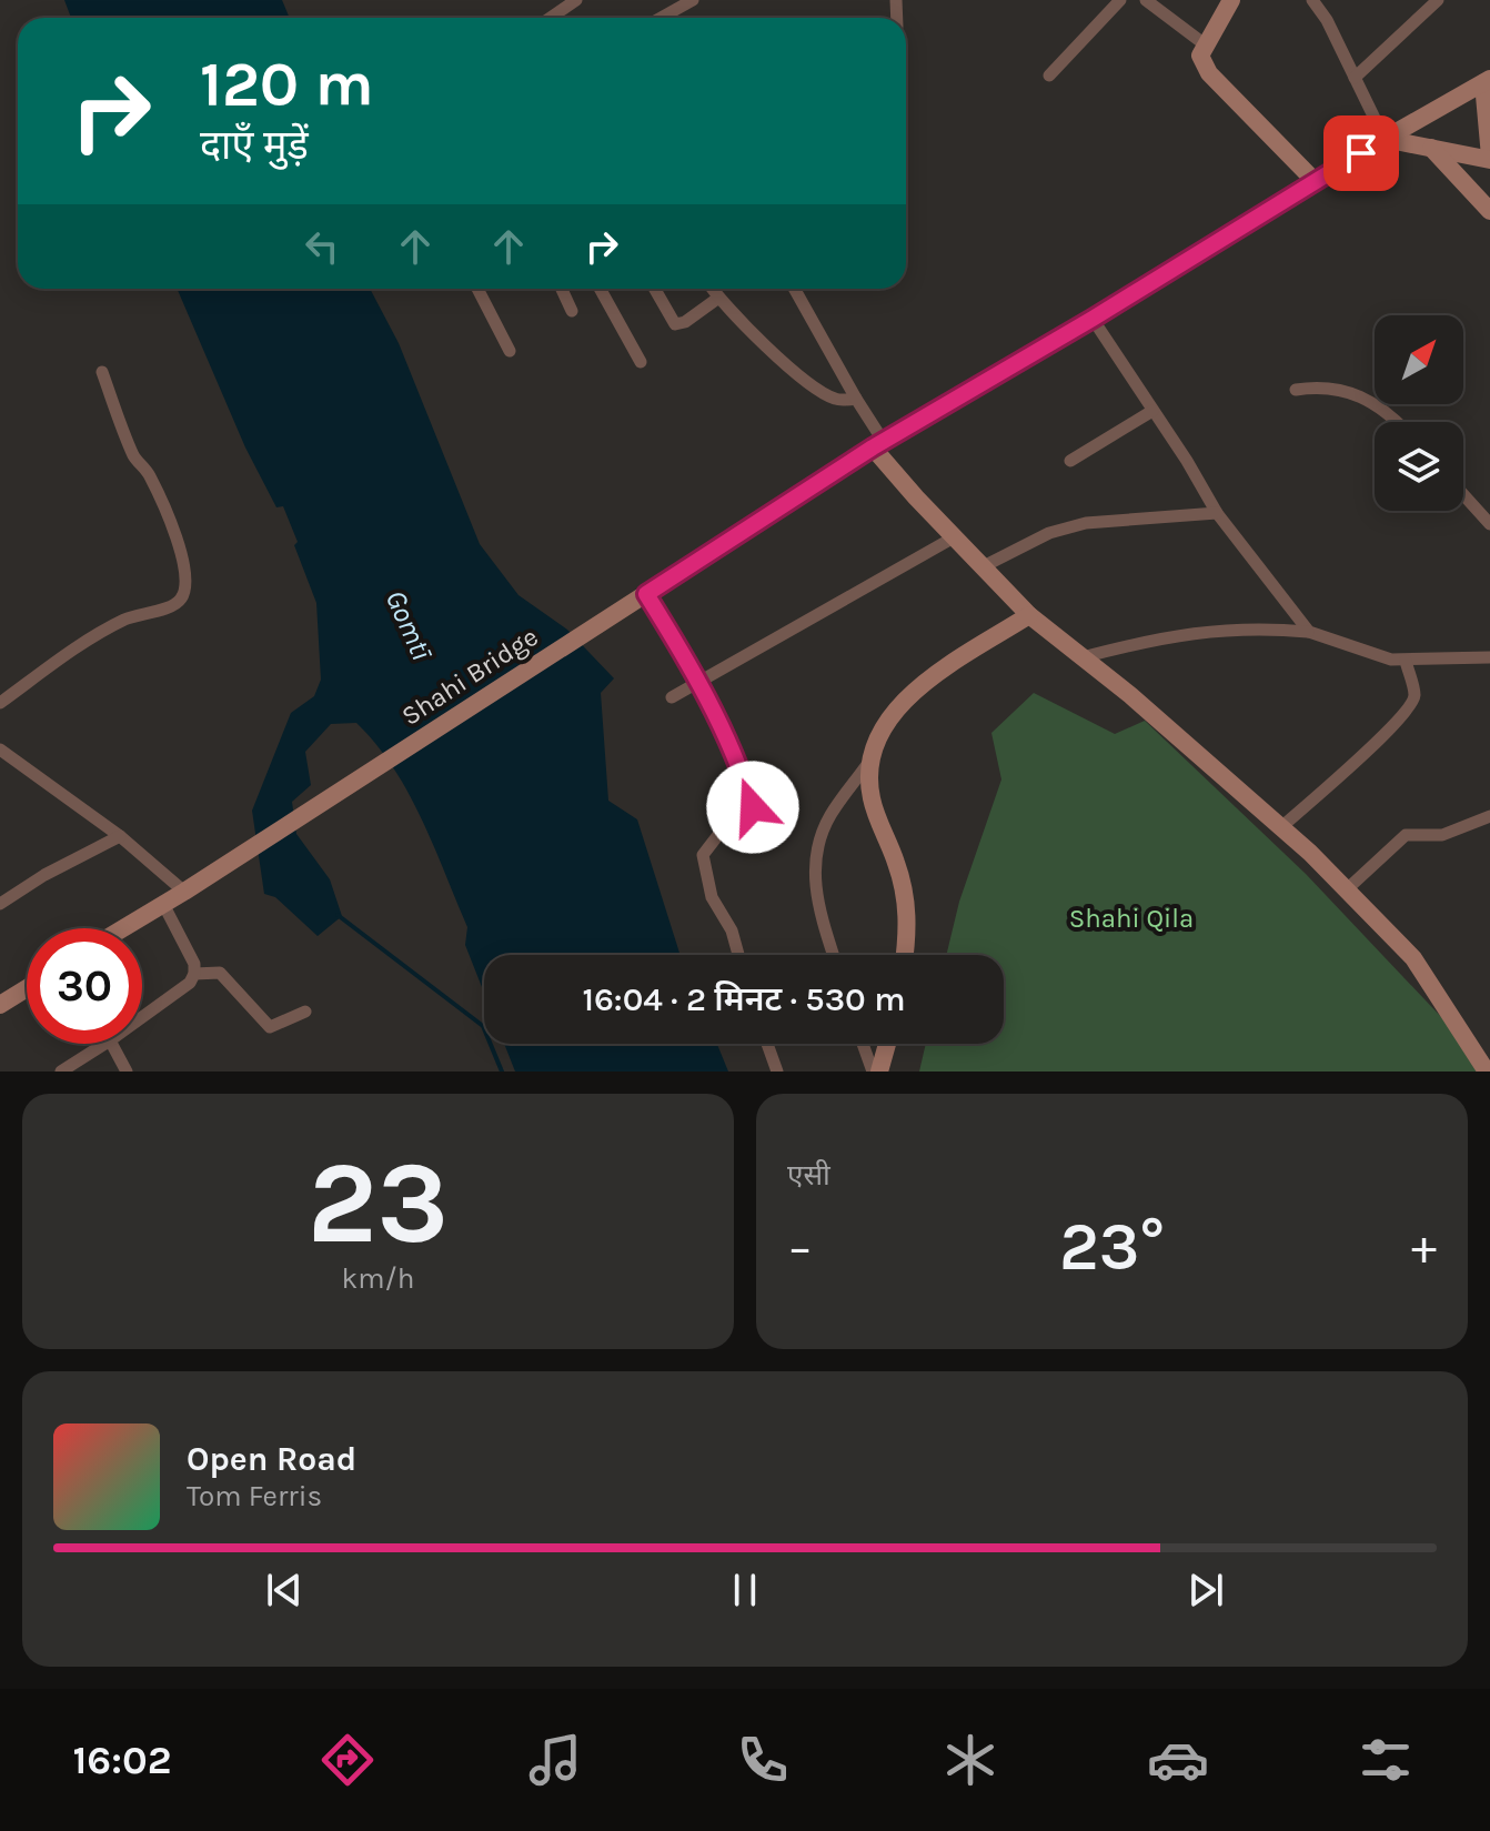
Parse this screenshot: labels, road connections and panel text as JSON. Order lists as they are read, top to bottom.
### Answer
{
  "streets": {
    "street": ["Shahi Bridge"]
  },
  "water": ["Gomtī"],
  "parks": ["Shahi Qila"],
  "north": "top right",
  "page": {
    "turn": ["120 m", "दाएँ मुड़ें"],
    "limit": "30",
    "trip": "16:04 · 2 मिनट · 530 m",
    "tile": [
      ["23", "km/h"],
      "एसी"
    ],
    "heat": ["−", "23°", "+"],
    "song": ["Open Road", "Tom Ferris"],
    "tabs": "16:02"
  }
}
